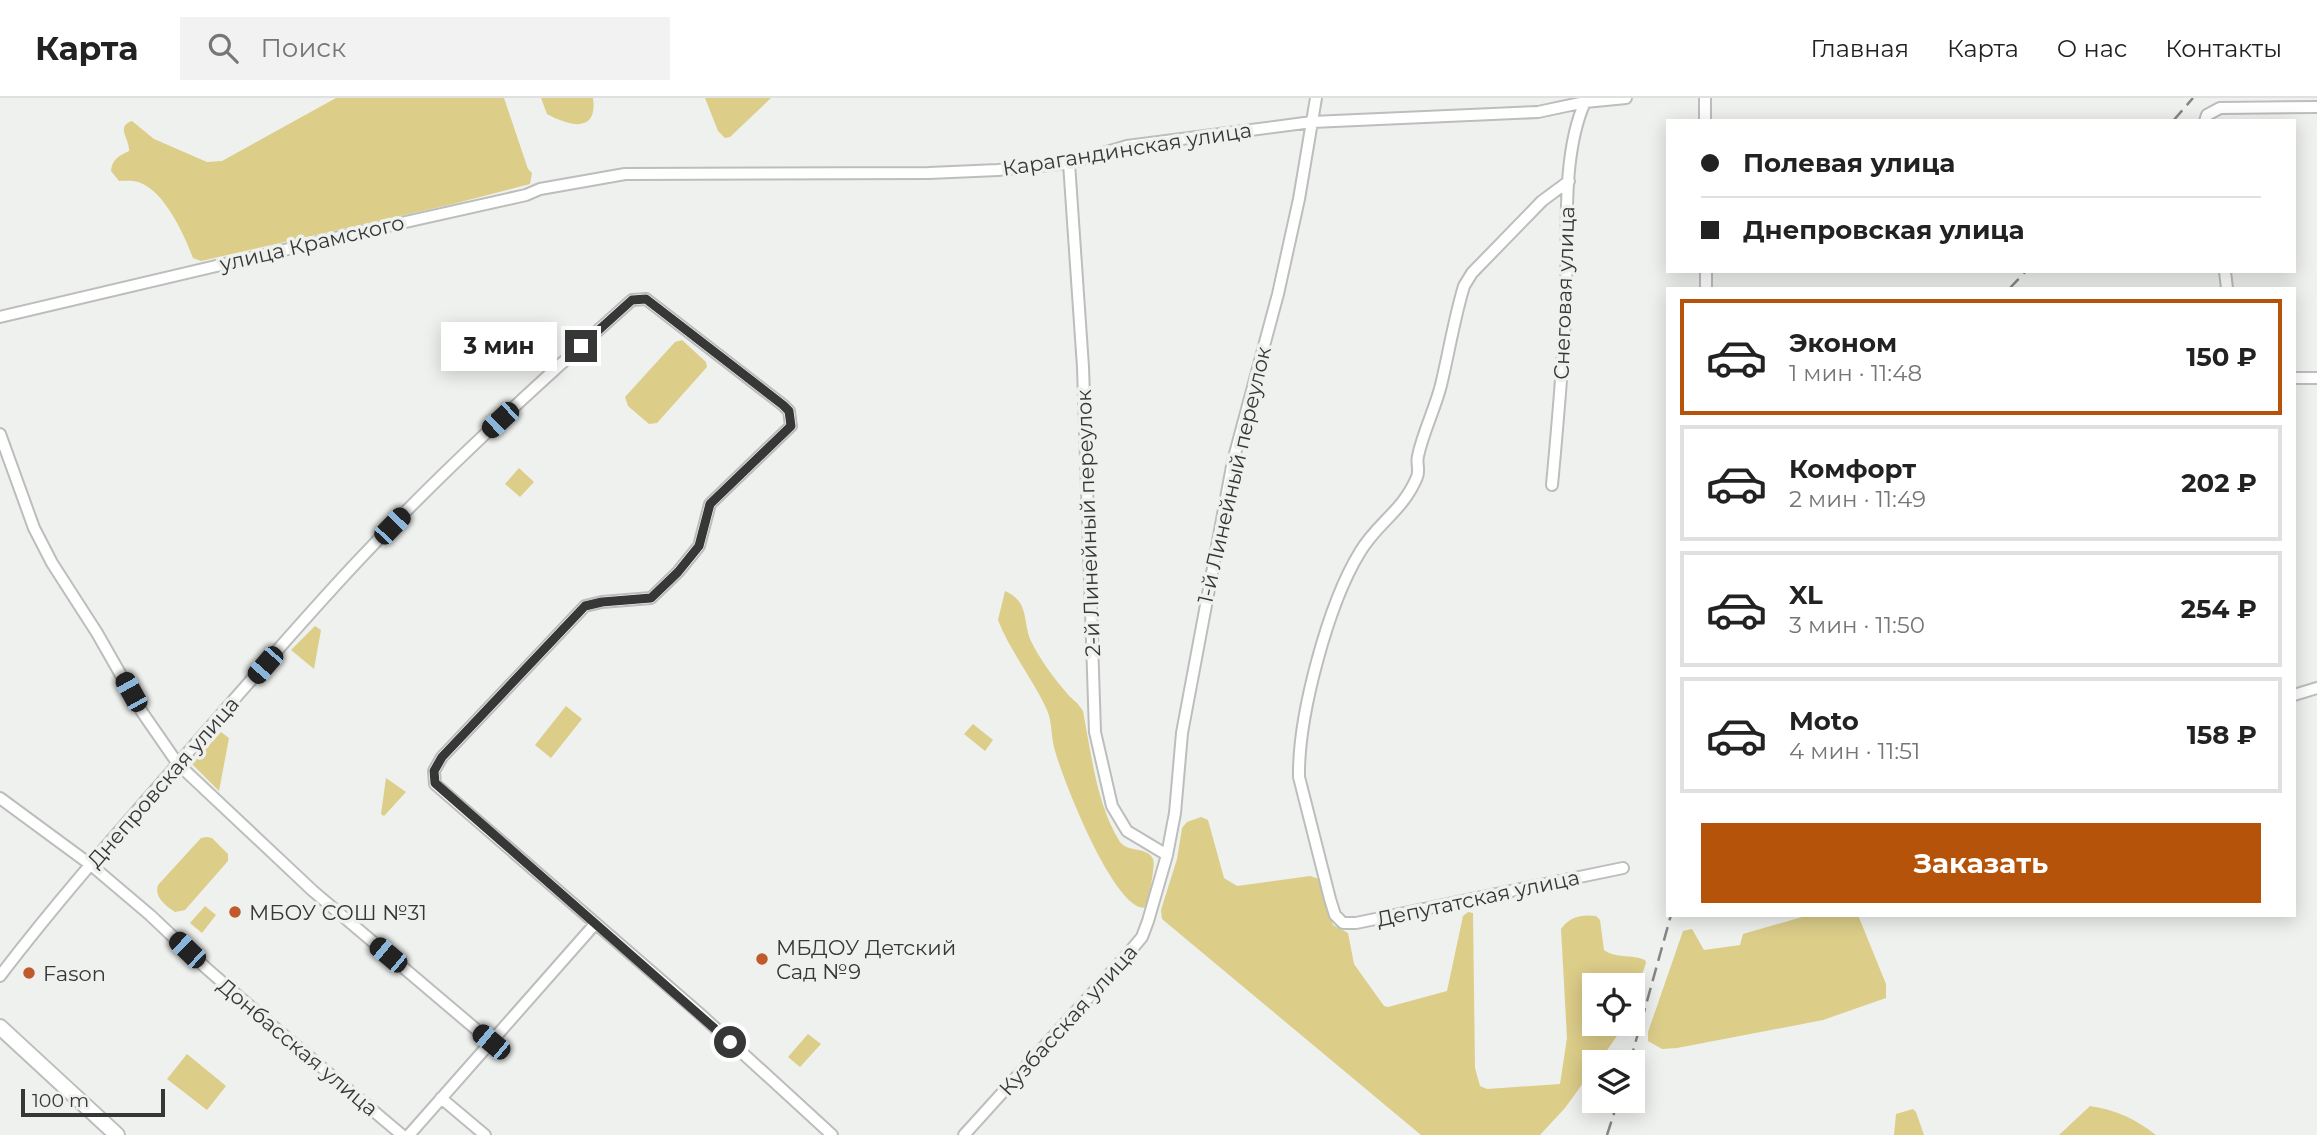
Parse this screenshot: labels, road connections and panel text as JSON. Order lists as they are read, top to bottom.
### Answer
{
  "streets": {
    "street": [
      "Карагандинская улица",
      "улица Крамского",
      "Снеговая улица",
      "1-й Линейный переулок",
      "2-й Линейный переулок",
      "Днепровская улица",
      "Депутатская улица",
      "Кузбасская улица",
      "Донбасская улица"
    ]
  },
  "crossings": [
    ["Карагандинская улица", "улица Крамского"],
    ["Карагандинская улица", "Снеговая улица"],
    ["Карагандинская улица", "1-й Линейный переулок"],
    ["Карагандинская улица", "2-й Линейный переулок"],
    ["Снеговая улица", "Депутатская улица"],
    ["1-й Линейный переулок", "2-й Линейный переулок"],
    ["1-й Линейный переулок", "Кузбасская улица"],
    ["2-й Линейный переулок", "Кузбасская улица"],
    ["Днепровская улица", "Донбасская улица"]
  ],
  "places": ["МБОУ СОШ №31", "МБДОУ Детский Сад №9", "Fason"],
  "scale_bar": "100 m",
  "page": {
    "header": "Карта",
    "search": "Поиск",
    "nav": [
      "Главная",
      "Карта",
      "О нас",
      "Контакты"
    ],
    "banner": ["Полевая улица", "Днепровская улица"],
    "list": [
      {
        "name": "Эконом",
        "note": "1 мин · 11:48",
        "value": "150 ₽"
      },
      {
        "name": "Комфорт",
        "note": "2 мин · 11:49",
        "value": "202 ₽"
      },
      {
        "name": "XL",
        "note": "3 мин · 11:50",
        "value": "254 ₽"
      },
      {
        "name": "Moto",
        "note": "4 мин · 11:51",
        "value": "158 ₽"
      }
    ],
    "bubble": "3 мин",
    "buttons": "Заказать",
    "scale": "100 m"
  }
}
